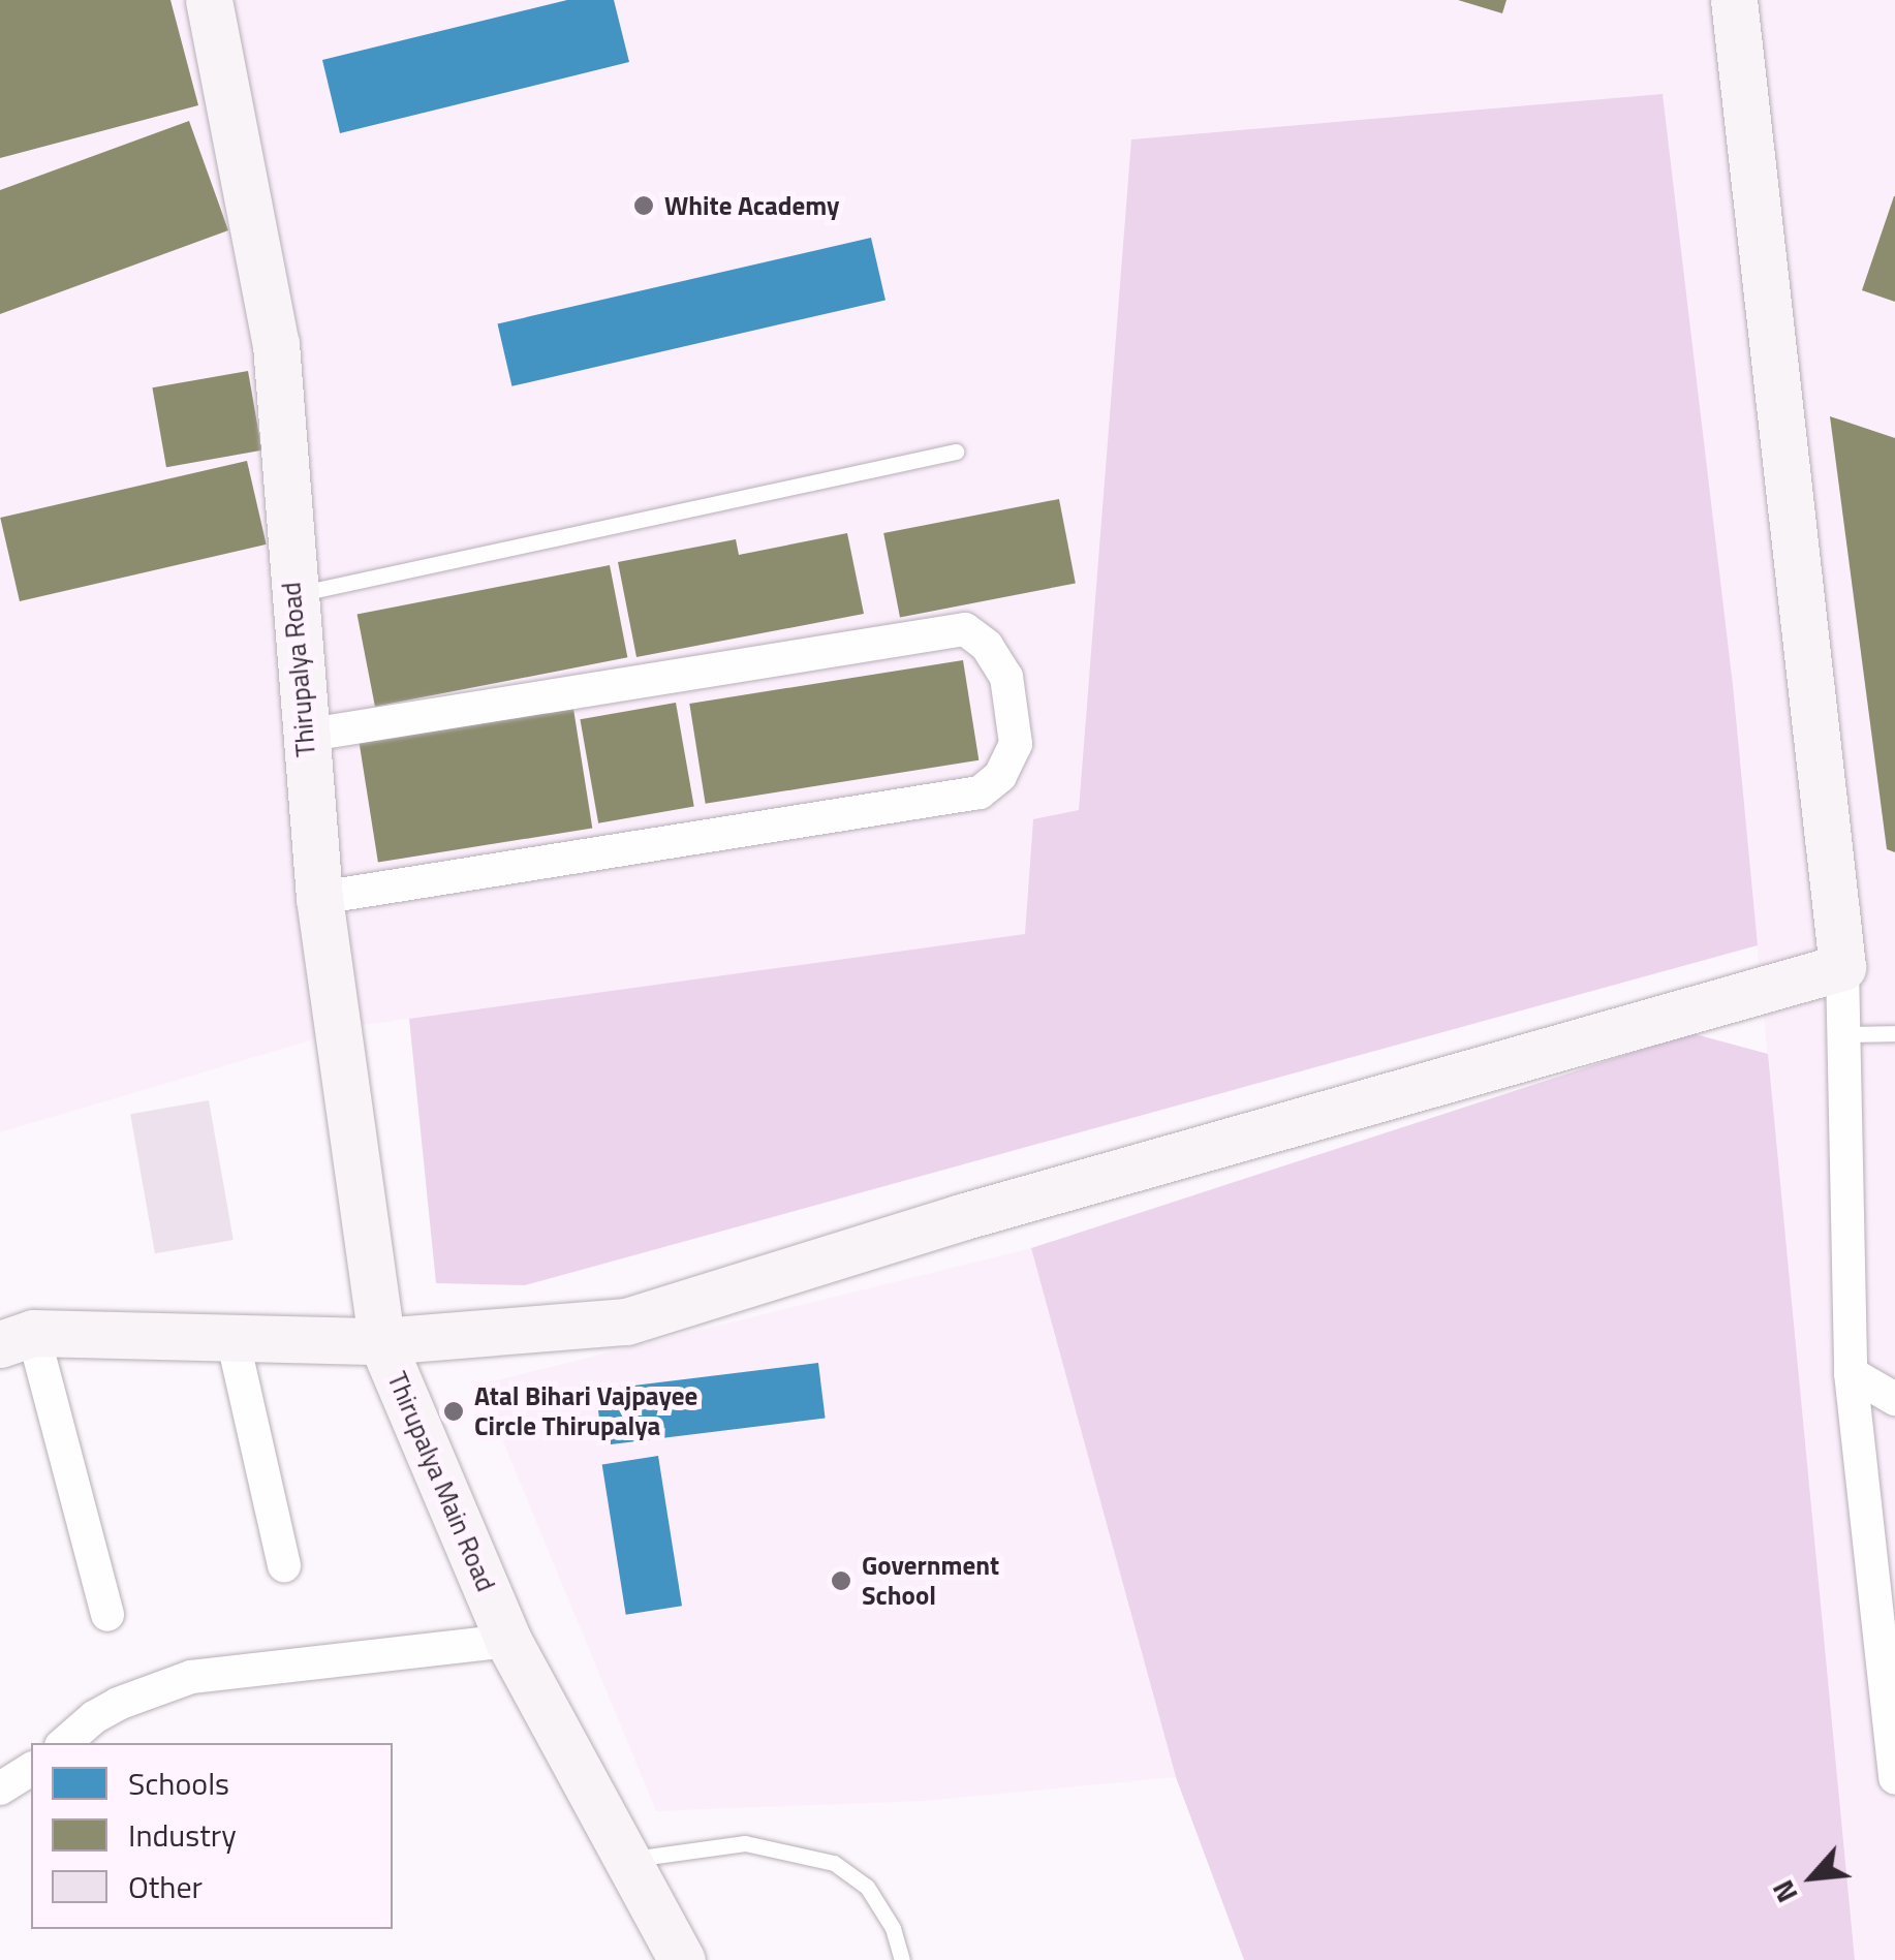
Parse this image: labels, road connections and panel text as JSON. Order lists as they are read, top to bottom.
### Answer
{
  "streets": {
    "street": ["Thirupalya Road", "Thirupalya Main Road"]
  },
  "crossings": [
    ["Thirupalya Road", "Thirupalya Main Road"]
  ],
  "places": ["White Academy", "Atal Bihari Vajpayee Circle Thirupalya", "Government School"],
  "legend": ["Schools", "Industry", "Other"],
  "north": "bottom left"
}
